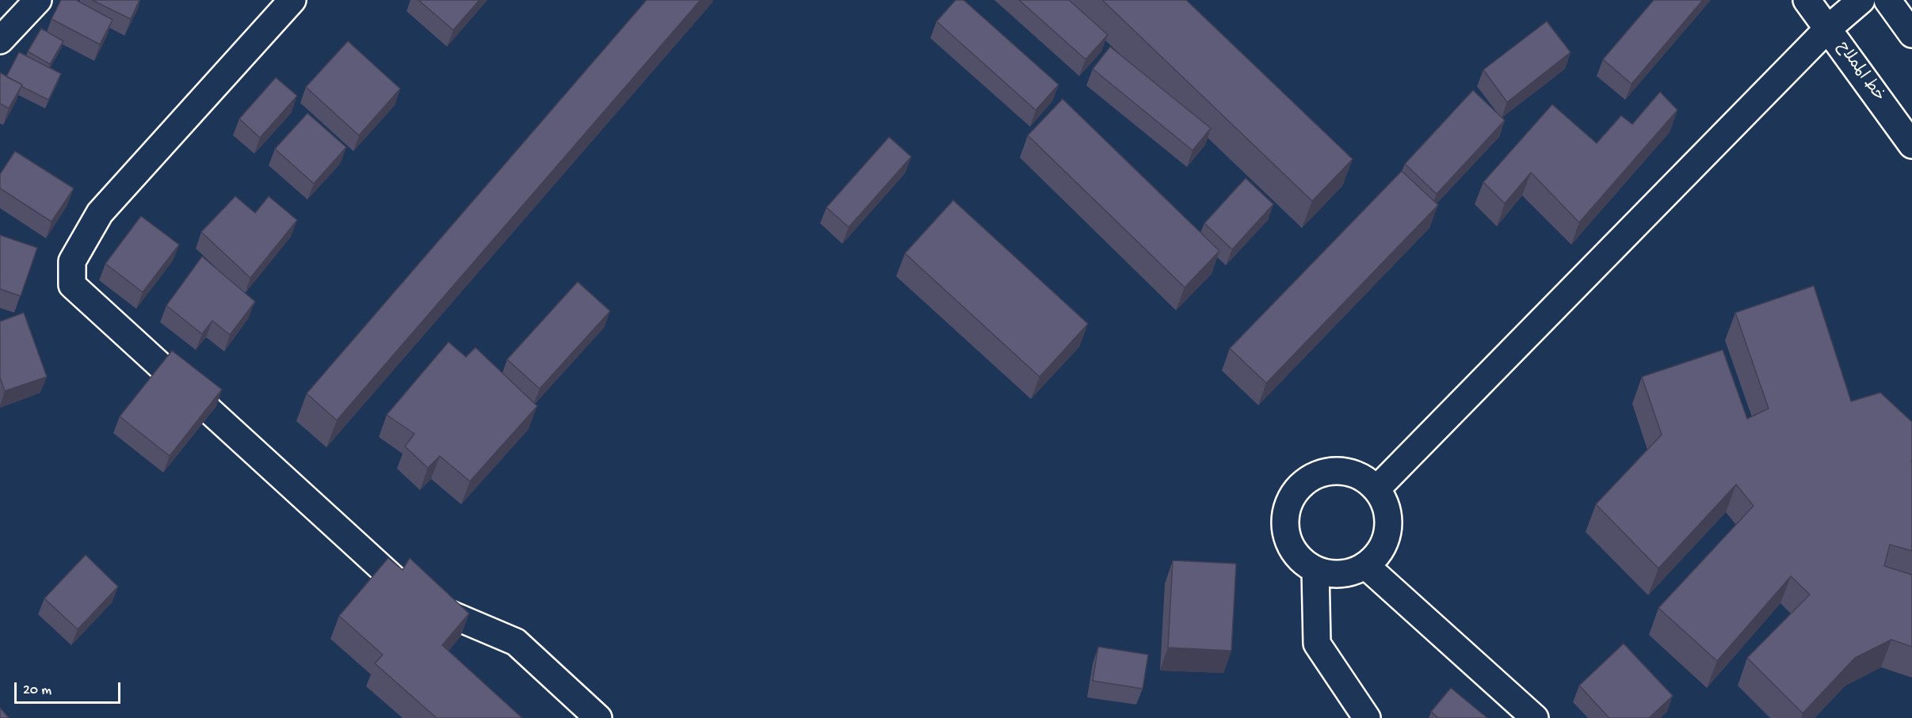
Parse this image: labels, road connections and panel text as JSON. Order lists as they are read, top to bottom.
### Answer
{
  "streets": {
    "main road": ["خط المملاح"]
  },
  "scale_bar": "20 m"
}
